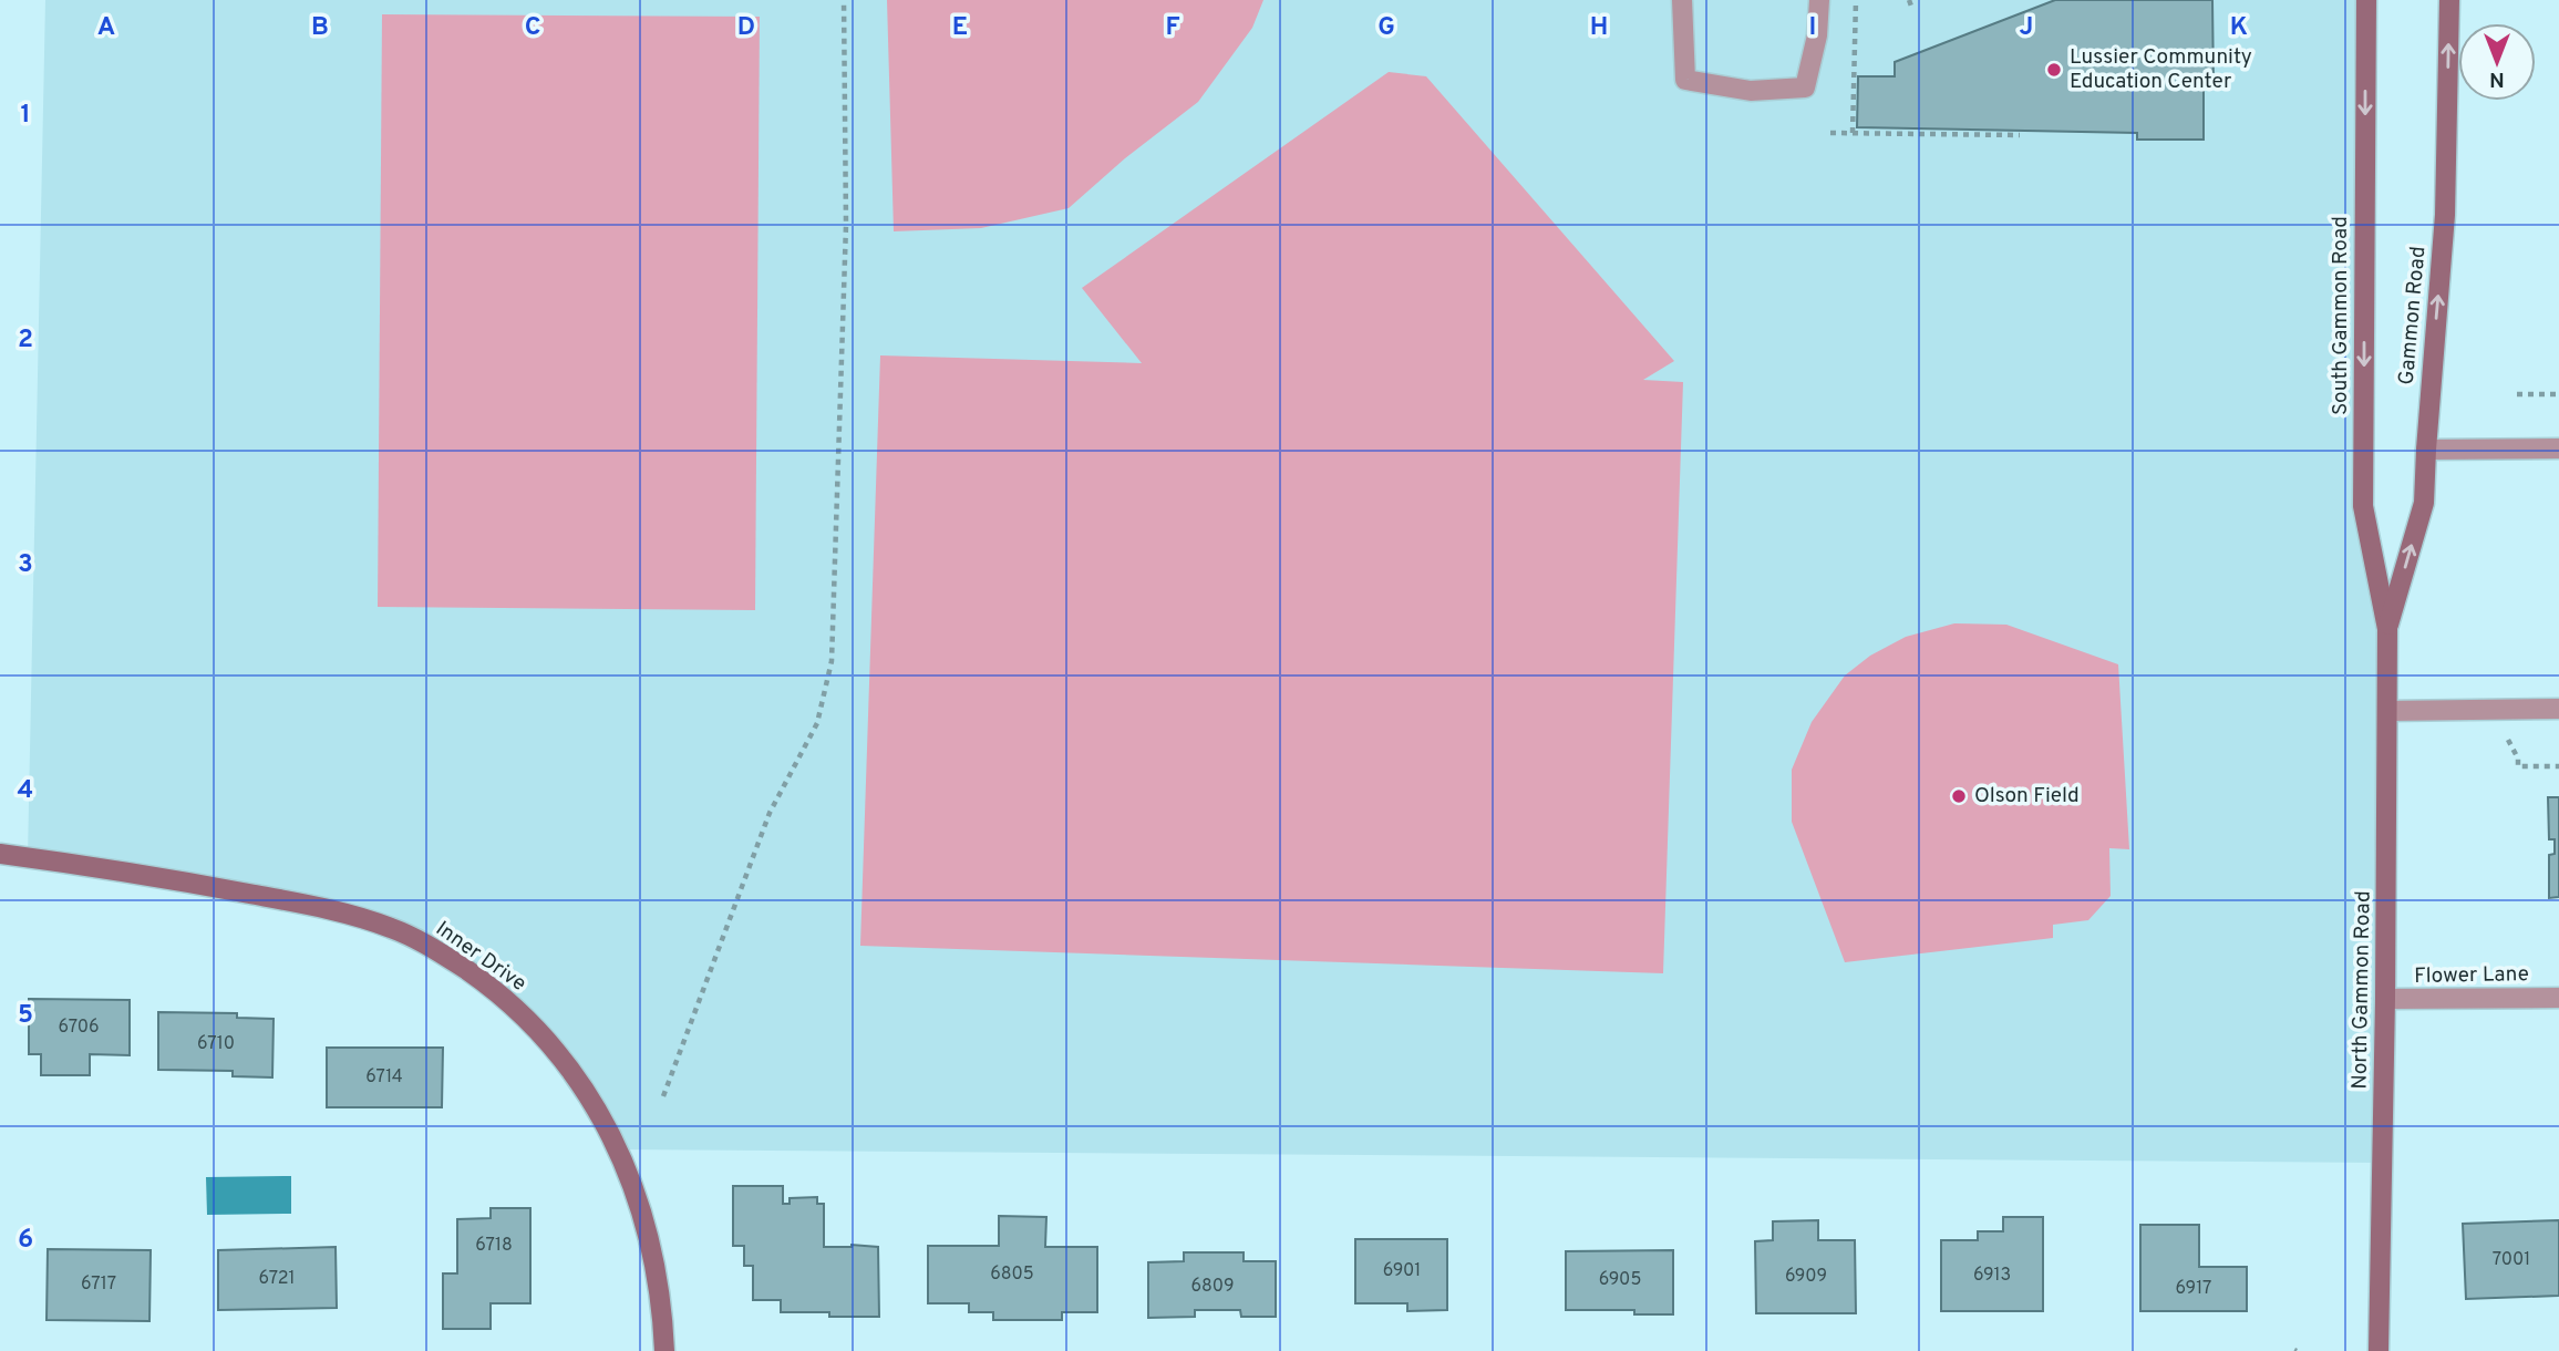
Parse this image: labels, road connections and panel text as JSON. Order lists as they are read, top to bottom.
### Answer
{
  "streets": {
    "main road": [
      "South Gammon Road",
      "Gammon Road",
      "Inner Drive",
      "North Gammon Road"
    ],
    "street": ["Flower Lane"]
  },
  "crossings": [
    ["South Gammon Road", "Gammon Road"],
    ["South Gammon Road", "North Gammon Road"],
    ["Gammon Road", "North Gammon Road"],
    ["Flower Lane", "North Gammon Road"]
  ],
  "one_way": ["South Gammon Road", "Gammon Road"],
  "places": ["Lussier Community Education Center", "Olson Field"],
  "house_numbers": [
    "6706",
    "6710",
    "6714",
    "6718",
    "7001",
    "6901",
    "6805",
    "6913",
    "6909",
    "6721",
    "6905",
    "6717",
    "6809",
    "6917"
  ],
  "north": "bottom",
  "grid": {
    "columns": [
      "A",
      "B",
      "C",
      "D",
      "E",
      "F",
      "G",
      "H",
      "I",
      "J",
      "K"
    ],
    "rows": [
      "1",
      "2",
      "3",
      "4",
      "5",
      "6"
    ]
  }
}
